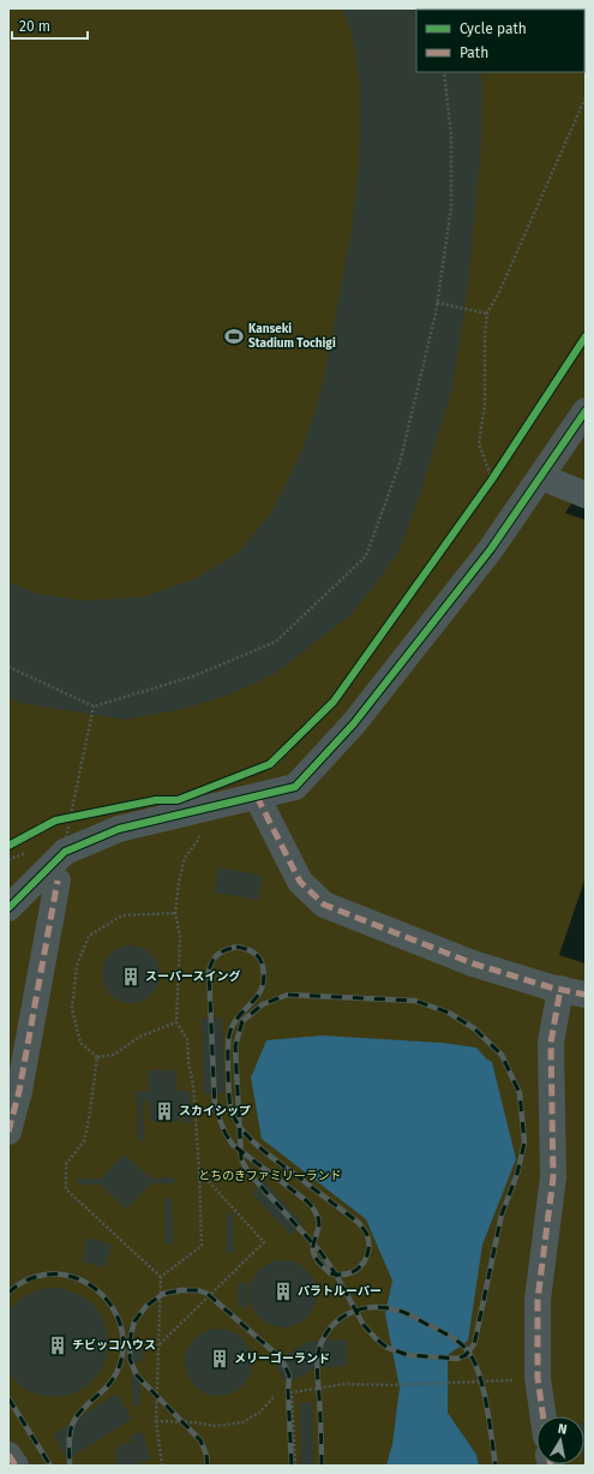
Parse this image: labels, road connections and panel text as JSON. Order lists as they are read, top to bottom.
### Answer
{
  "parks": ["とちのきファミリーランド"],
  "places": {
    "sports": ["Kanseki Stadium Tochigi"],
    "building": [
      "スーパースイング",
      "スカイシップ",
      "パラトルーパー",
      "チビッコハウス",
      "メリーゴーランド"
    ]
  },
  "legend": ["Cycle path", "Path"],
  "scale_bar": "20 m",
  "north": "top"
}
